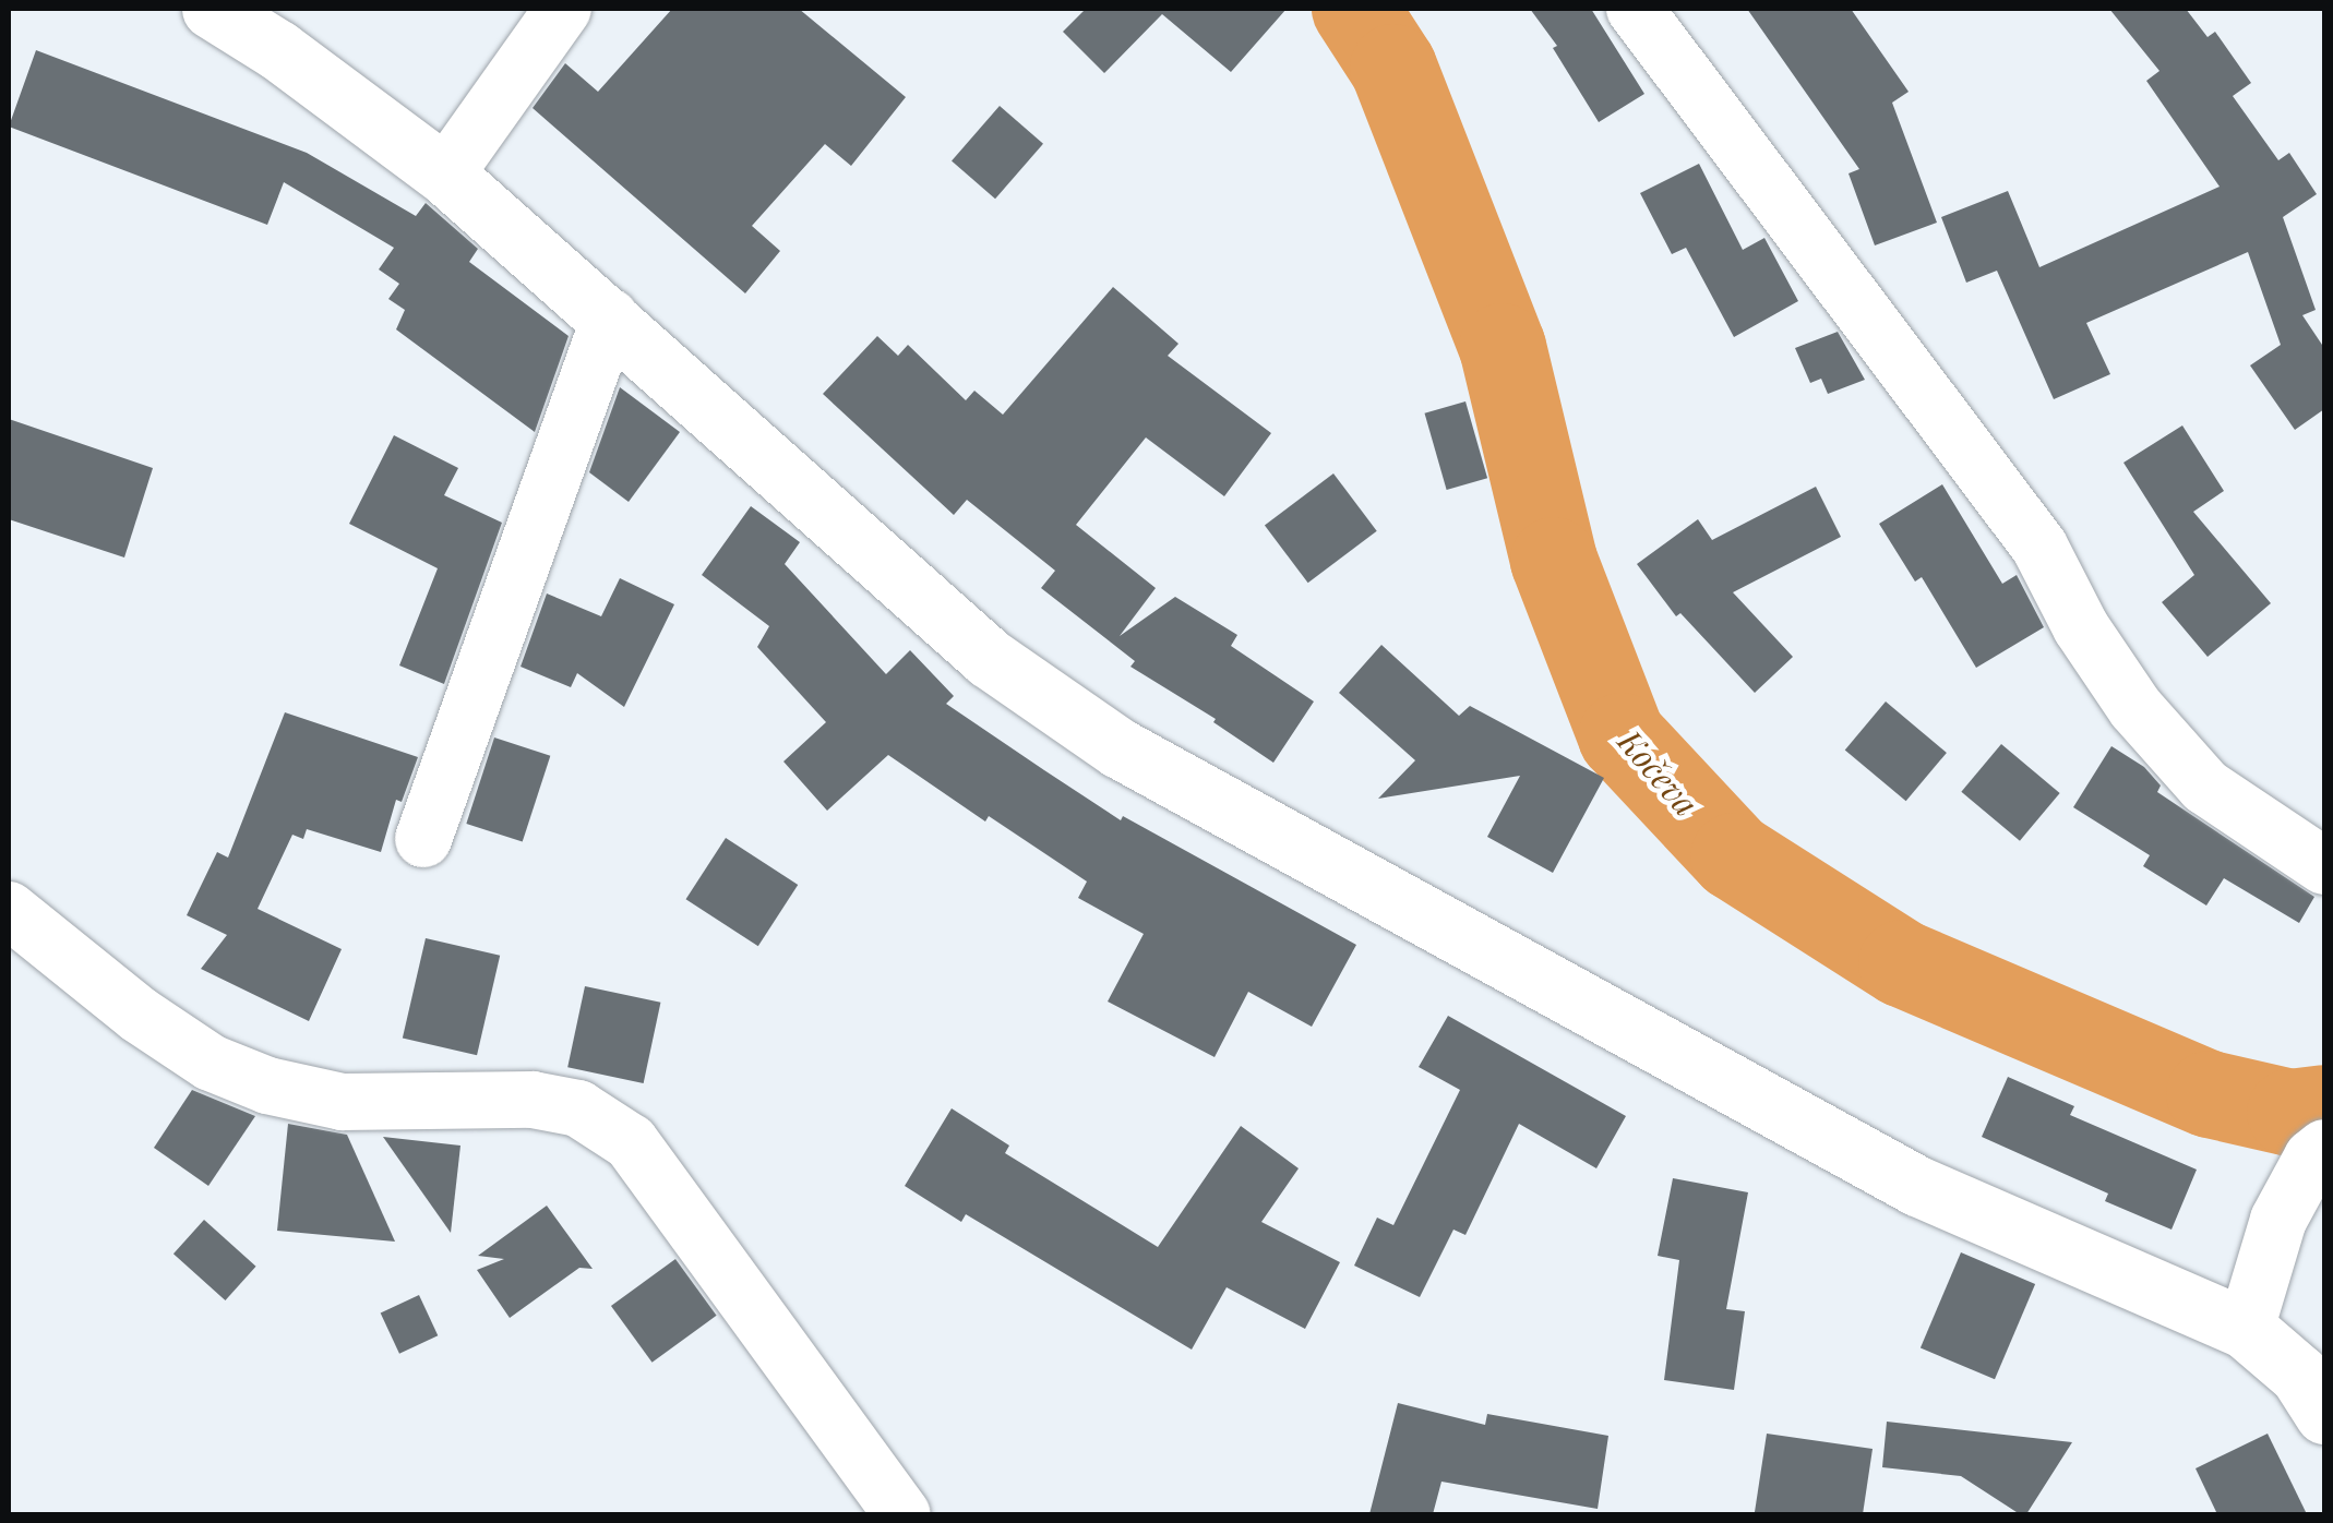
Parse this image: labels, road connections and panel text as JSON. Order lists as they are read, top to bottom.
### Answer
{
  "water": ["Kočeva"]
}
